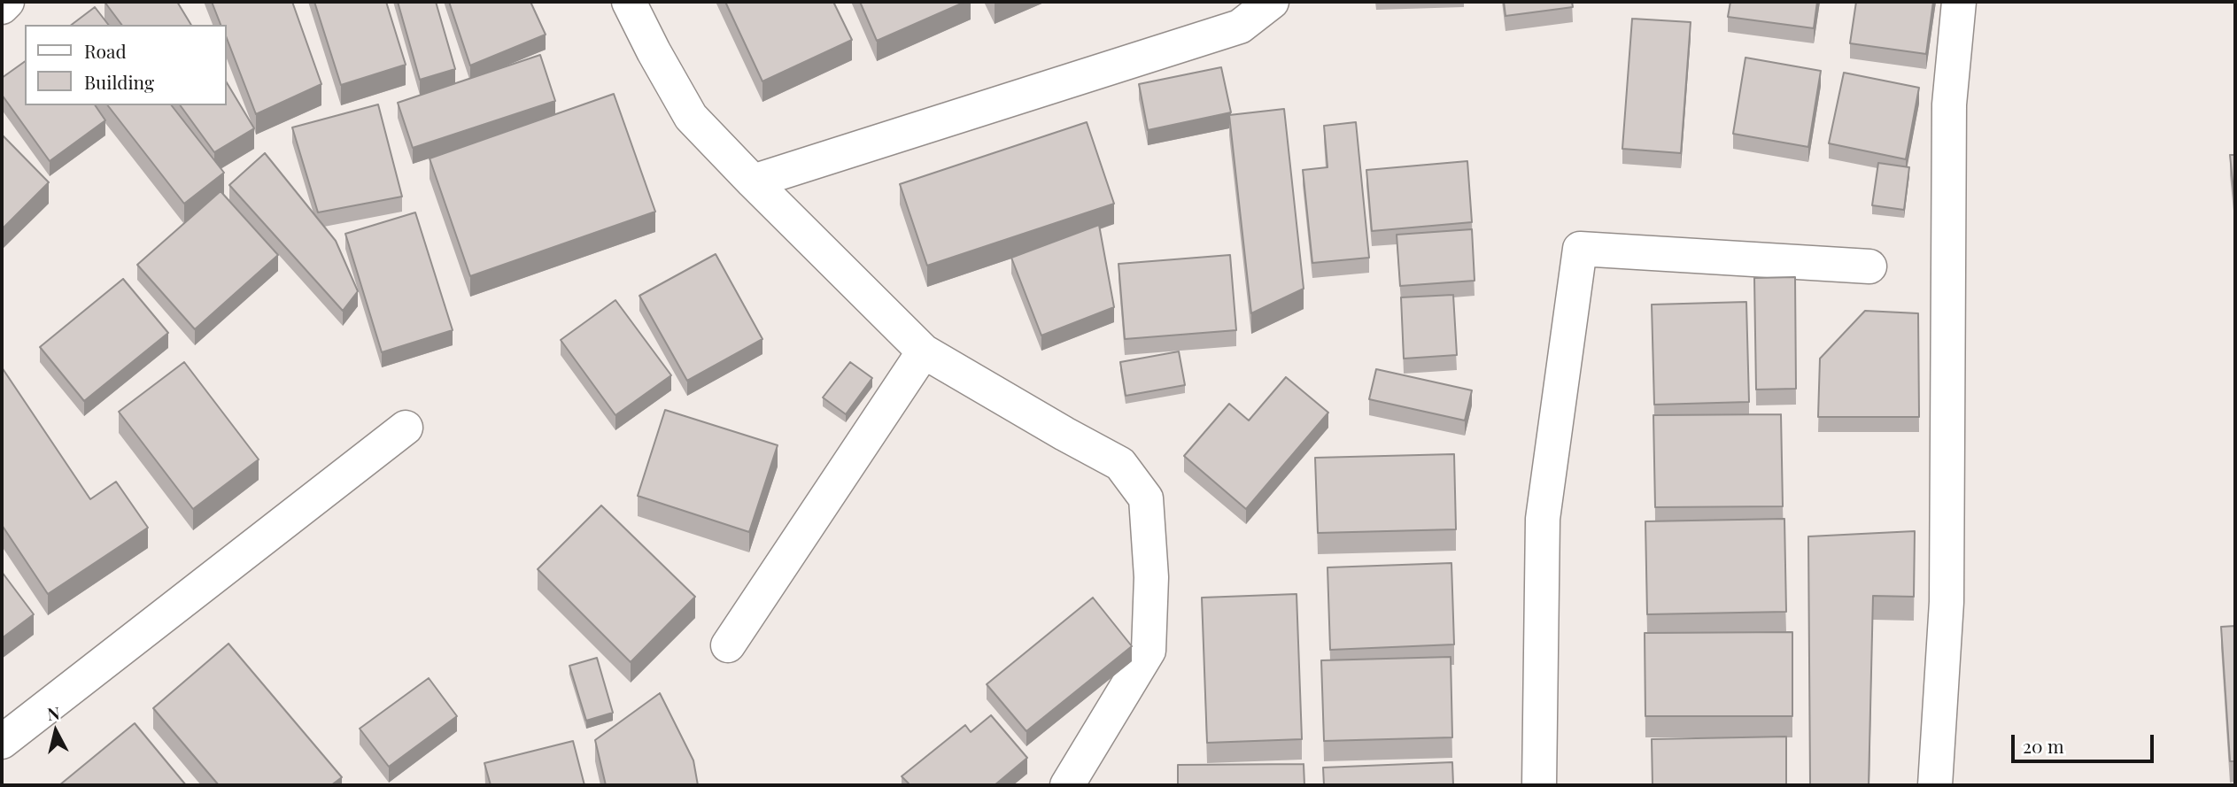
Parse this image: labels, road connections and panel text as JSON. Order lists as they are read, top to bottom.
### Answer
{
  "legend": ["Road", "Building"],
  "scale_bar": "20 m",
  "north": "top"
}
